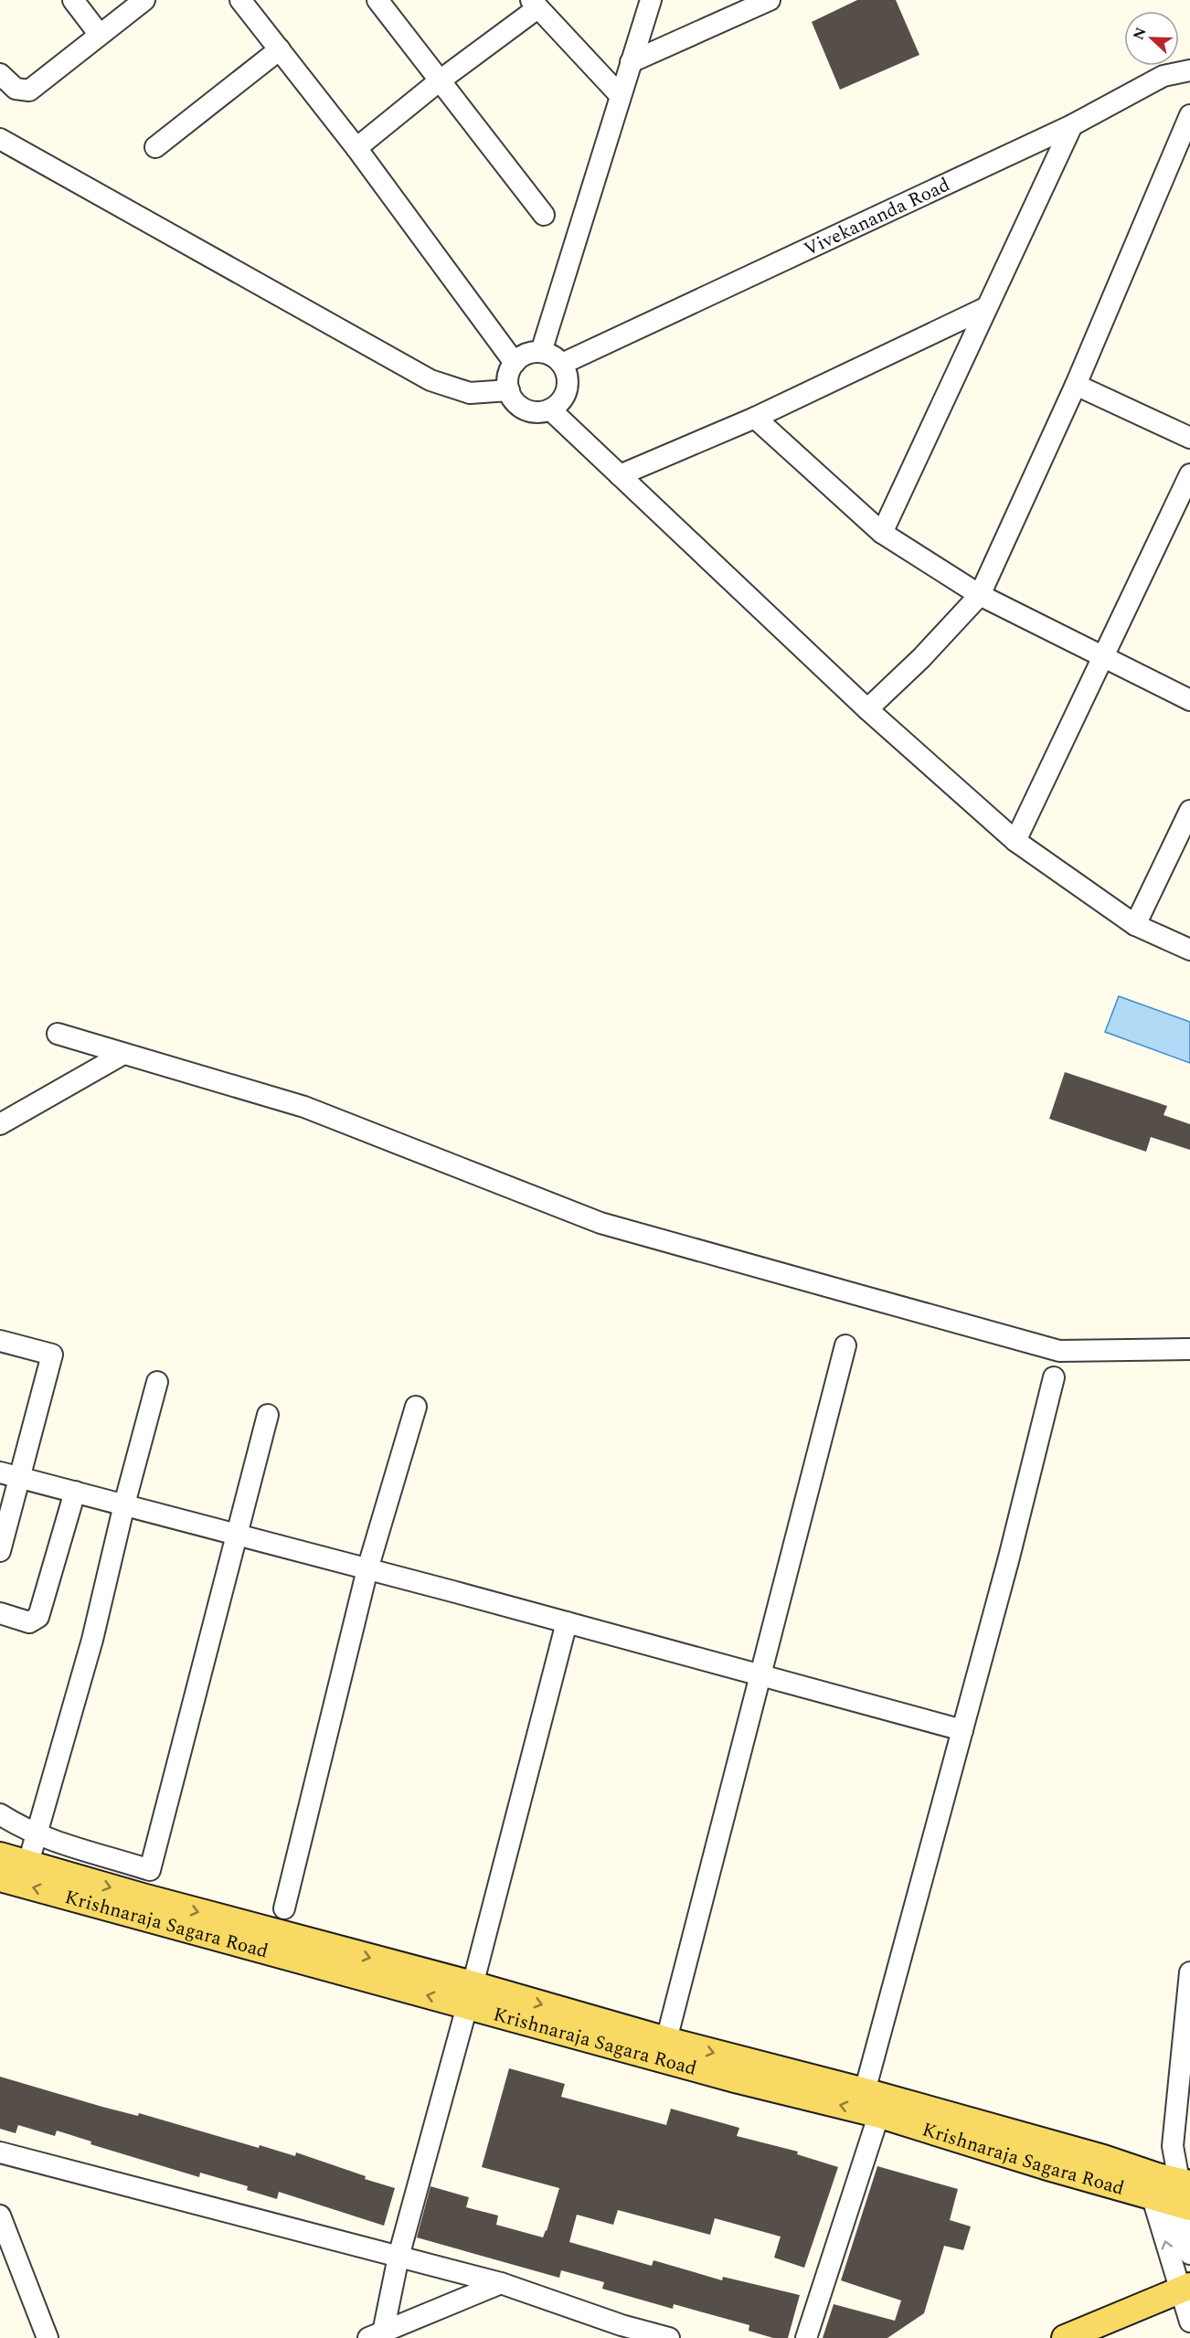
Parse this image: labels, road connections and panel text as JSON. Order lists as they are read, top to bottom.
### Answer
{
  "streets": {
    "main road": ["Krishnaraja Sagara Road"],
    "street": ["Vivekananda Road"]
  },
  "north": "left"
}
